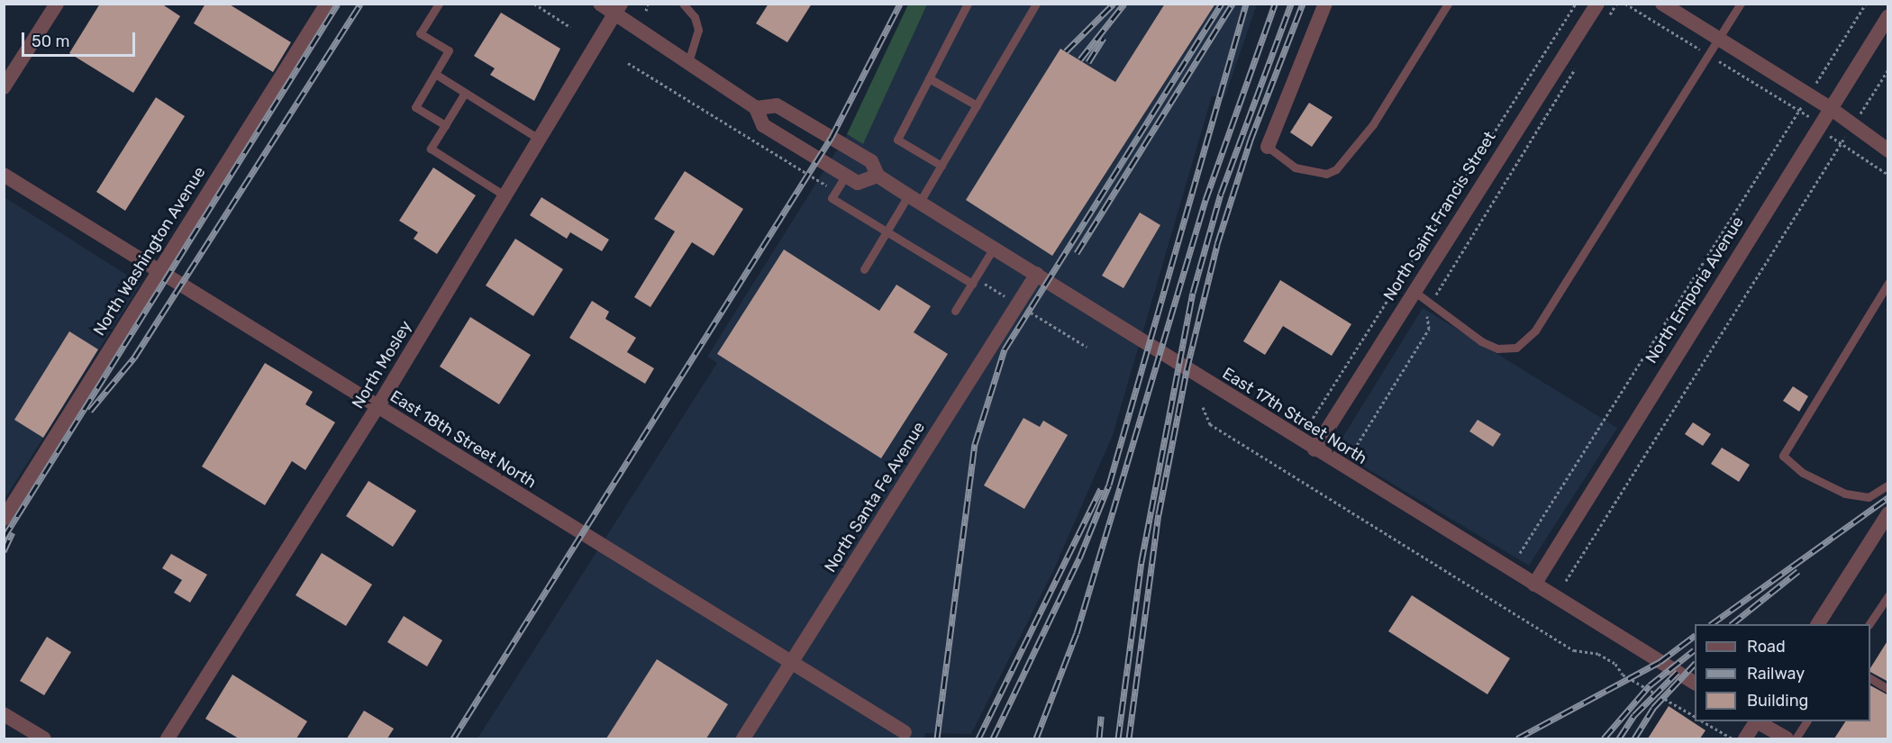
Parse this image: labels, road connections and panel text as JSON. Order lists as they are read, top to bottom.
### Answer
{
  "streets": {
    "street": [
      "North Saint Francis Street",
      "North Washington Avenue",
      "North Emporia Avenue",
      "North Mosley",
      "East 17th Street North",
      "East 18th Street North",
      "North Santa Fe Avenue"
    ]
  },
  "crossings": [
    ["North Saint Francis Street", "East 17th Street North"],
    ["North Washington Avenue", "East 18th Street North"],
    ["North Emporia Avenue", "East 17th Street North"],
    ["North Mosley", "East 18th Street North"],
    ["East 17th Street North", "North Santa Fe Avenue"],
    ["East 18th Street North", "North Santa Fe Avenue"]
  ],
  "legend": ["Road", "Railway", "Building"],
  "scale_bar": "50 m"
}
